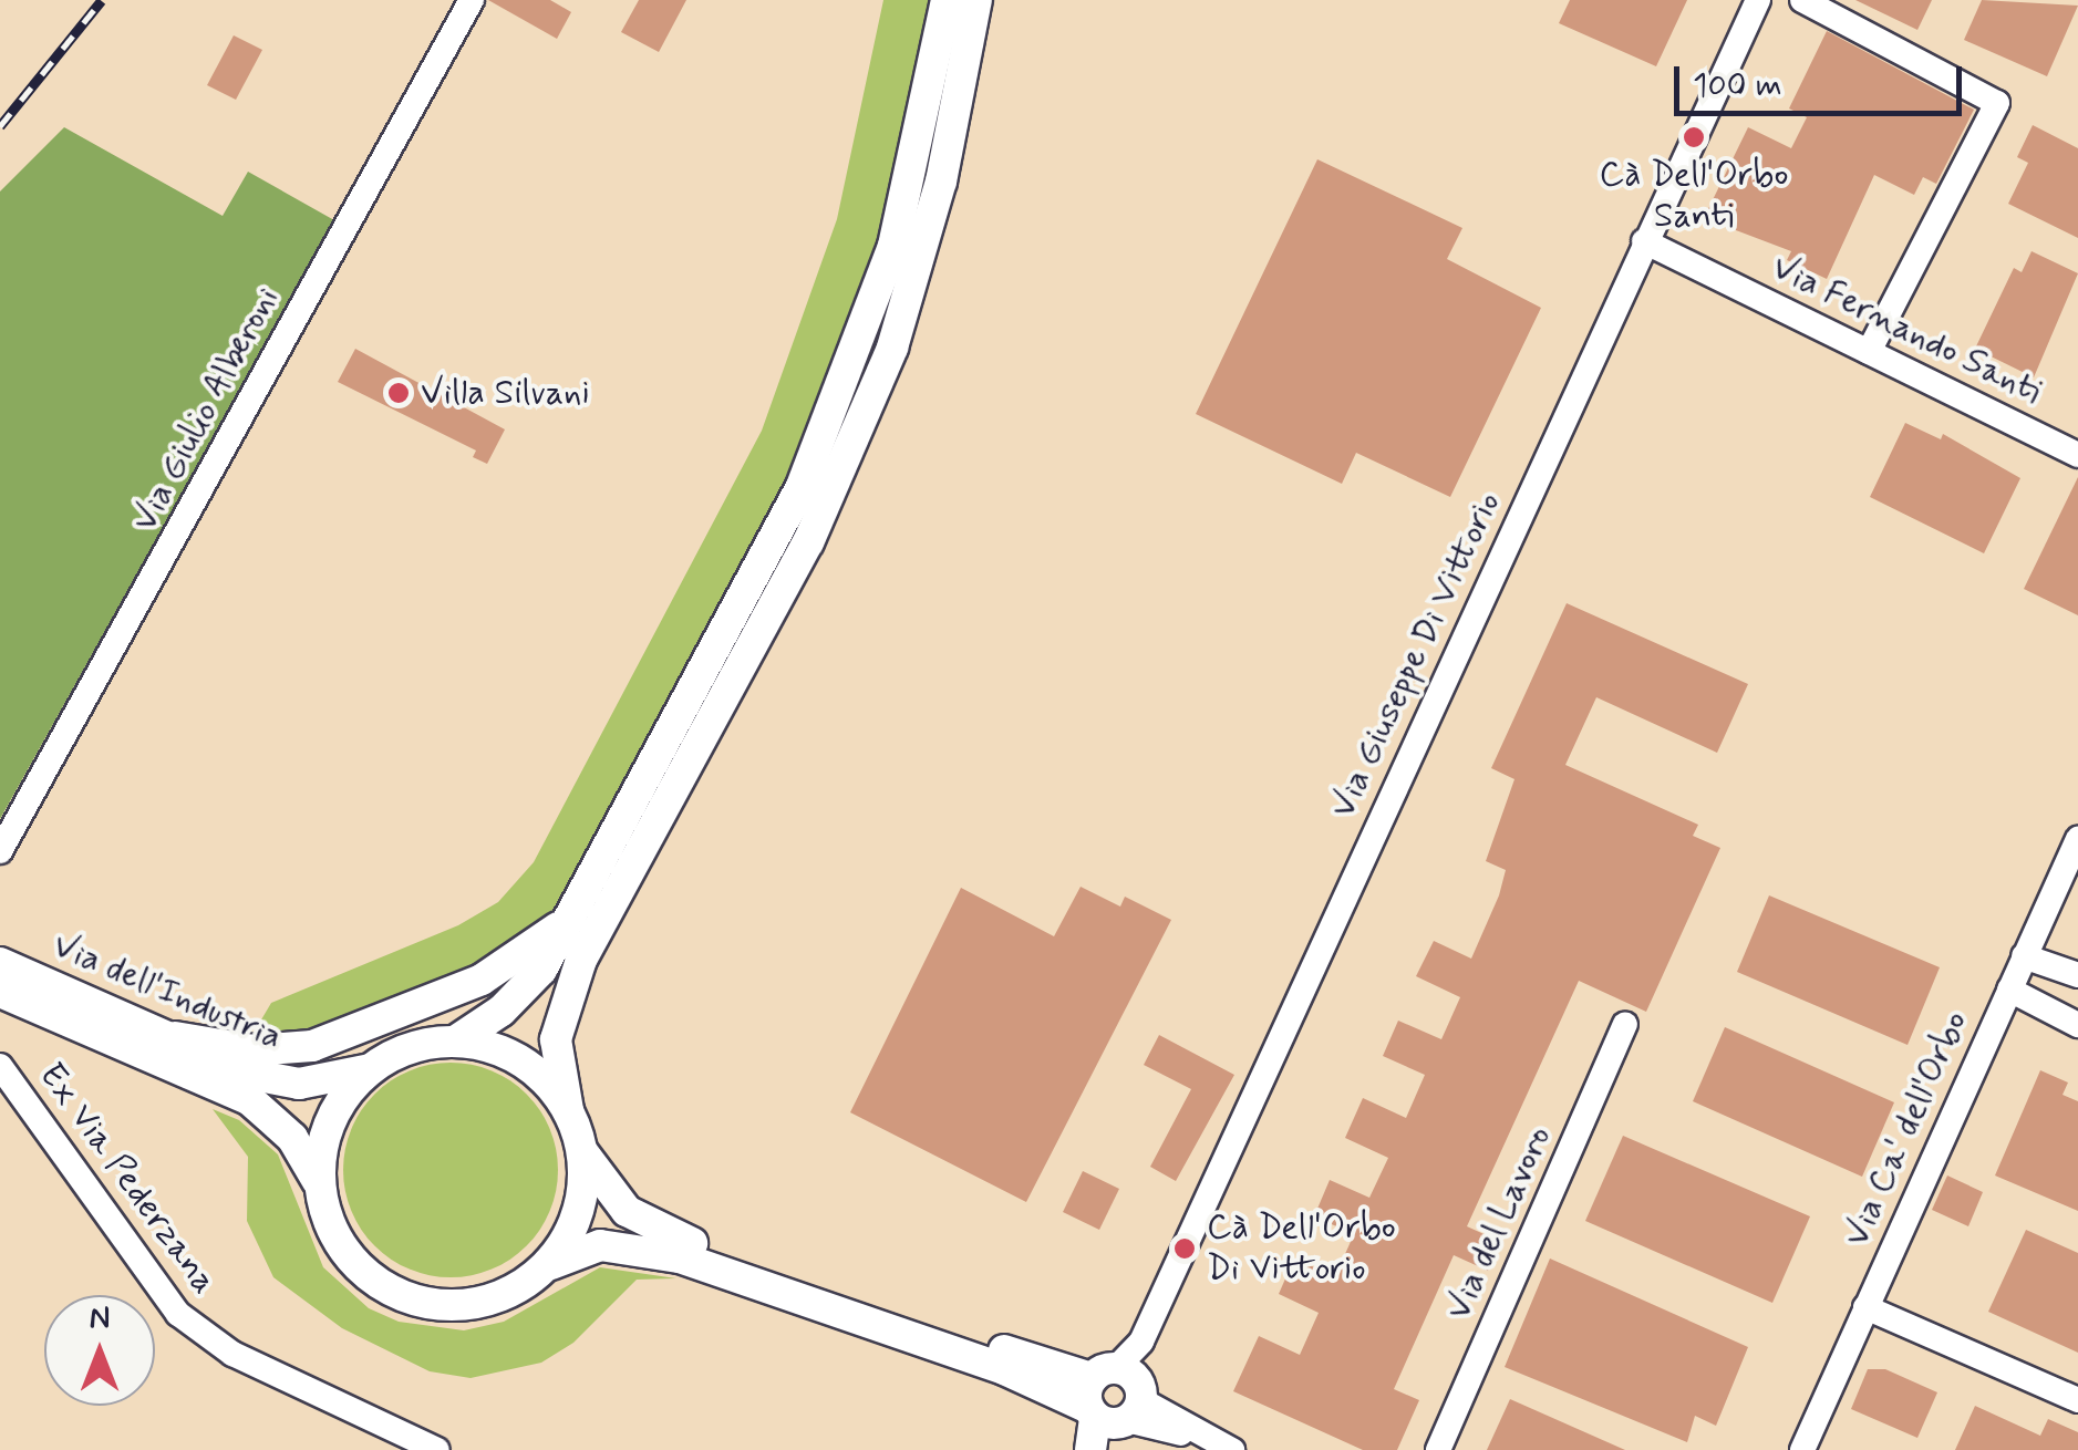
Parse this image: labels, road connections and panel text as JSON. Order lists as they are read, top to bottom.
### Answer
{
  "streets": {
    "main road": ["Via dell'Industria"],
    "street": [
      "Via Fernando Santi",
      "Via Giulio Alberoni",
      "Via Giuseppe Di Vittorio",
      "Via Ca' dell'Orbo",
      "Ex Via Pederzana",
      "Via del Lavoro"
    ]
  },
  "crossings": [
    ["Via Fernando Santi", "Via Giuseppe Di Vittorio"]
  ],
  "places": ["Cà Dell'Orbo Santi", "Villa Silvani", "Cà Dell'Orbo Di Vittorio"],
  "scale_bar": "100 m",
  "north": "top"
}
